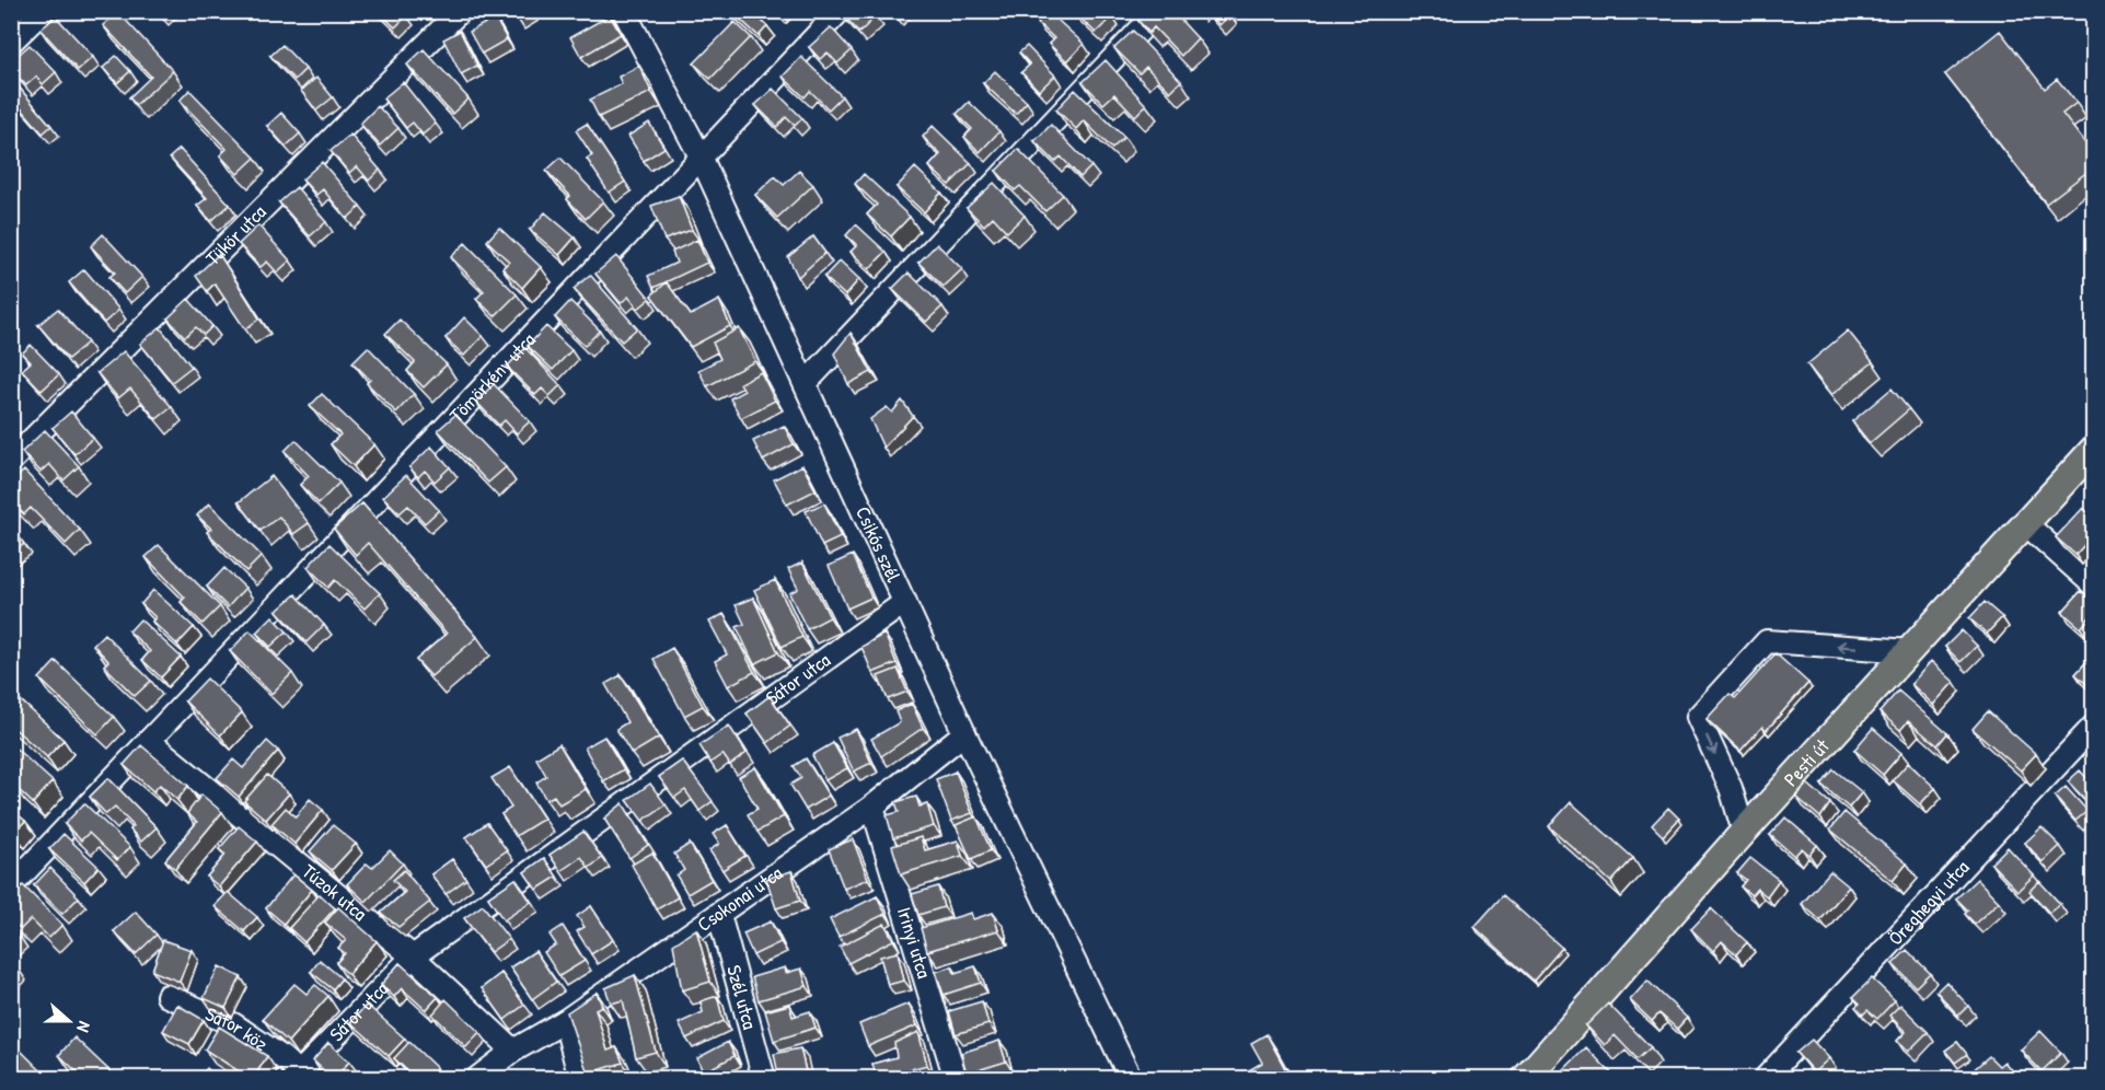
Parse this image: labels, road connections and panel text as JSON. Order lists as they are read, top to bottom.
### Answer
{
  "streets": {
    "main road": ["Pesti út"],
    "street": [
      "Tükör utca",
      "Tömörkény utca",
      "Csikós szél",
      "Sátor utca",
      "Túzok utca",
      "Csokonai utca",
      "Öreghegyi utca",
      "Irinyi utca",
      "Szél utca",
      "Sátor köz"
    ]
  },
  "crossings": [
    ["Tömörkény utca", "Csikós szél"],
    ["Tömörkény utca", "Túzok utca"],
    ["Csikós szél", "Sátor utca"],
    ["Csikós szél", "Csokonai utca"],
    ["Sátor utca", "Túzok utca"],
    ["Sátor utca", "Sátor köz"],
    ["Túzok utca", "Csokonai utca"],
    ["Csokonai utca", "Irinyi utca"],
    ["Csokonai utca", "Szél utca"]
  ],
  "north": "right"
}
